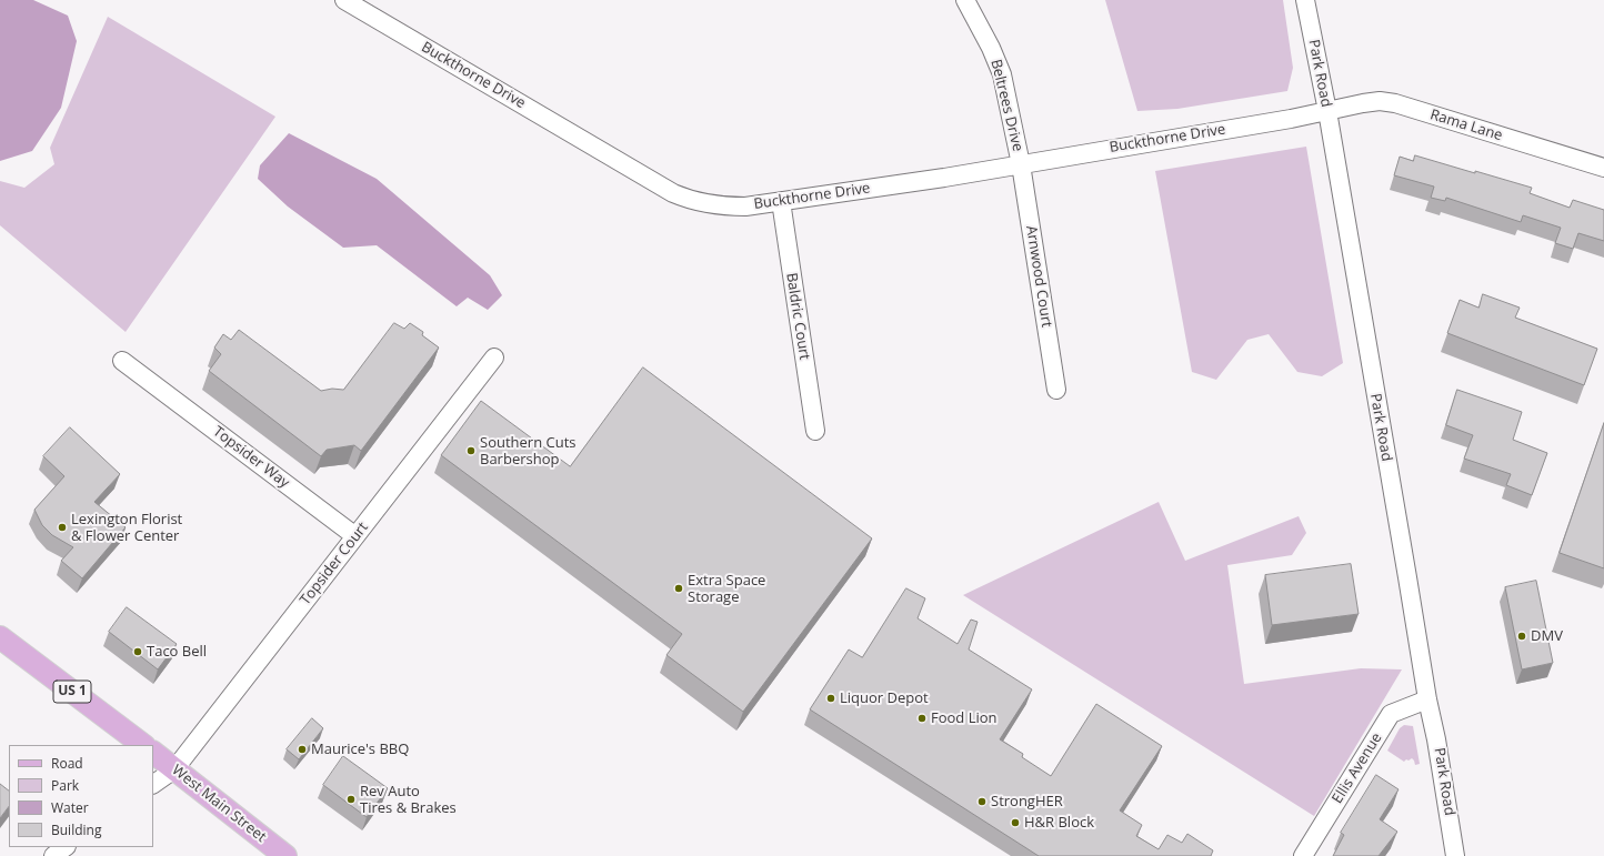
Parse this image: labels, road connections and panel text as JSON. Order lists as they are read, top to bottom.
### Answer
{
  "streets": {
    "main road": ["US 1", "West Main Street"],
    "street": [
      "Park Road",
      "Buckthorne Drive",
      "Beltrees Drive",
      "Rama Lane",
      "Arnwood Court",
      "Baldric Court",
      "Topsider Way",
      "Topsider Court",
      "Ellis Avenue"
    ]
  },
  "crossings": [
    ["Park Road", "Buckthorne Drive"],
    ["Park Road", "Rama Lane"],
    ["Park Road", "Ellis Avenue"],
    ["Buckthorne Drive", "Beltrees Drive"],
    ["Buckthorne Drive", "Rama Lane"],
    ["Buckthorne Drive", "Arnwood Court"],
    ["Buckthorne Drive", "Baldric Court"],
    ["Beltrees Drive", "Arnwood Court"],
    ["Topsider Way", "Topsider Court"],
    ["Topsider Court", "West Main Street"]
  ],
  "places": [
    "Southern Cuts Barbershop",
    "Lexington Florist & Flower Center",
    "Extra Space Storage",
    "DMV",
    "Taco Bell",
    "Liquor Depot",
    "Food Lion",
    "Maurice's BBQ",
    "Rev Auto Tires & Brakes",
    "StrongHER",
    "H&R Block"
  ],
  "legend": [
    "Road",
    "Park",
    "Water",
    "Building"
  ]
}
